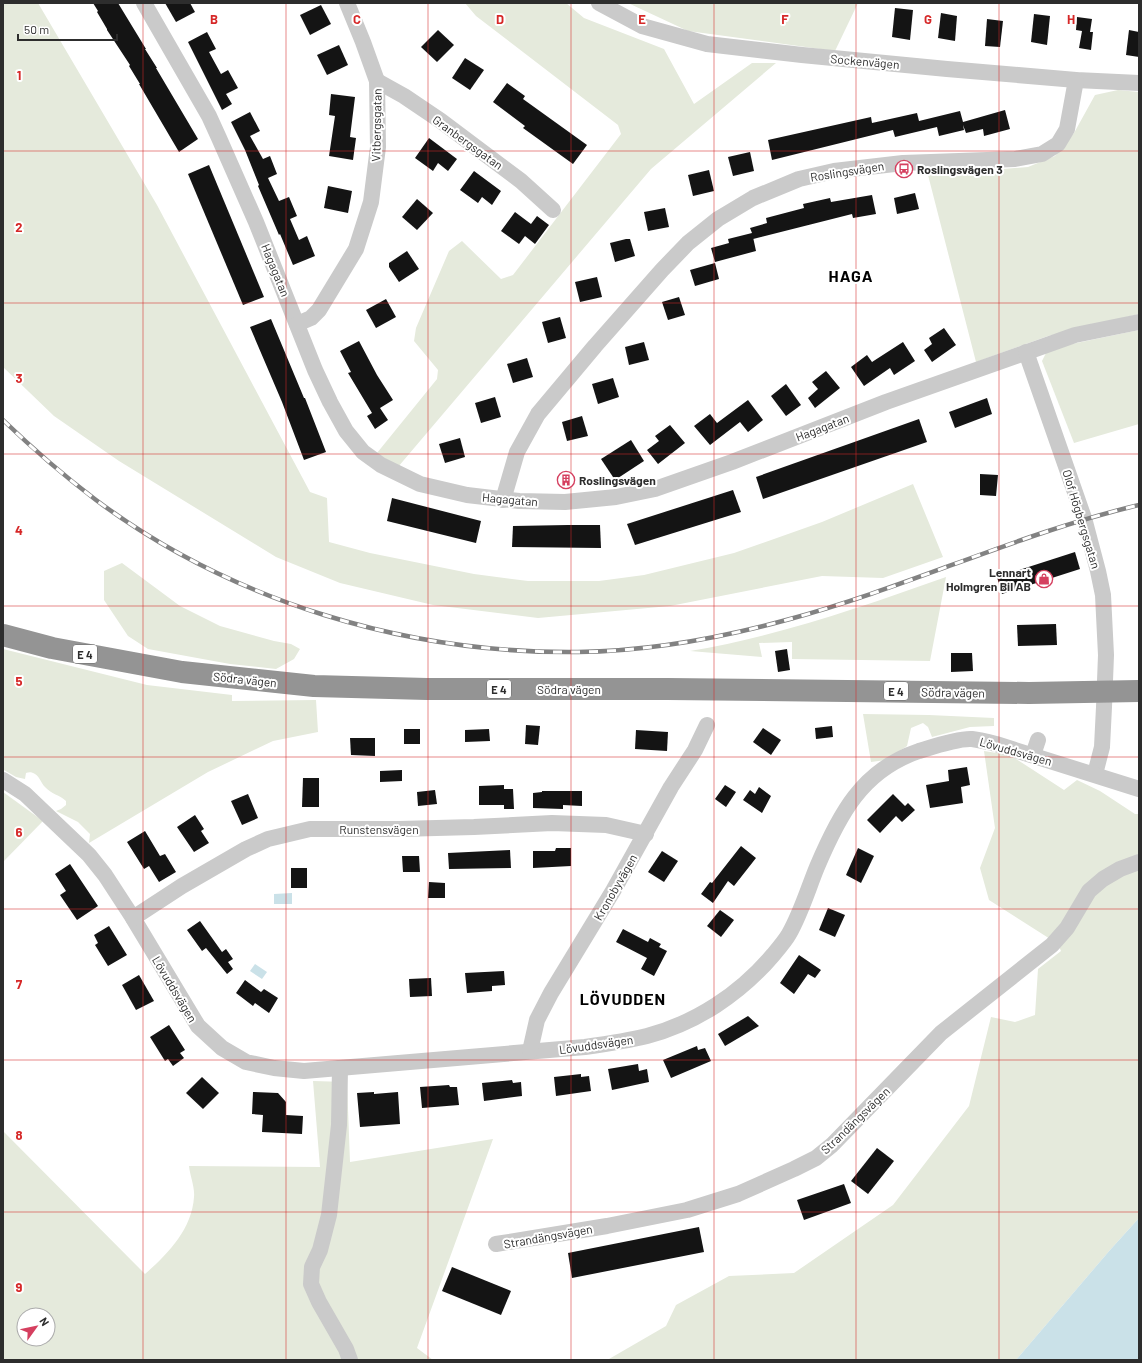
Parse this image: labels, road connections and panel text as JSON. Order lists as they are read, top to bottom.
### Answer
{
  "streets": {
    "highway": ["E 4", "Södra vägen"],
    "street": [
      "Sockenvägen",
      "Vitbergsgatan",
      "Granbergsgatan",
      "Roslingsvägen",
      "Hagagatan",
      "Olof Högbergsgatan",
      "Lövuddsvägen",
      "Runstensvägen",
      "Kronobyvägen",
      "Strandängsvägen"
    ]
  },
  "crossings": [
    ["Sockenvägen", "Roslingsvägen"],
    ["Vitbergsgatan", "Granbergsgatan"],
    ["Vitbergsgatan", "Hagagatan"],
    ["Roslingsvägen", "Hagagatan"],
    ["Hagagatan", "Olof Högbergsgatan"],
    ["Olof Högbergsgatan", "Södra vägen"],
    ["Lövuddsvägen", "Runstensvägen"],
    ["Lövuddsvägen", "Kronobyvägen"],
    ["Runstensvägen", "Kronobyvägen"]
  ],
  "districts": ["HAGA", "LÖVUDDEN"],
  "places": {
    "bus stop": ["Roslingsvägen 3"],
    "building": ["Roslingsvägen"],
    "shop": ["Lennart Holmgren Bil AB"]
  },
  "scale_bar": "50 m",
  "north": "top right",
  "grid": {
    "columns": [
      "B",
      "C",
      "D",
      "E",
      "F",
      "G",
      "H"
    ],
    "rows": [
      "1",
      "2",
      "3",
      "4",
      "5",
      "6",
      "7",
      "8",
      "9"
    ]
  }
}
